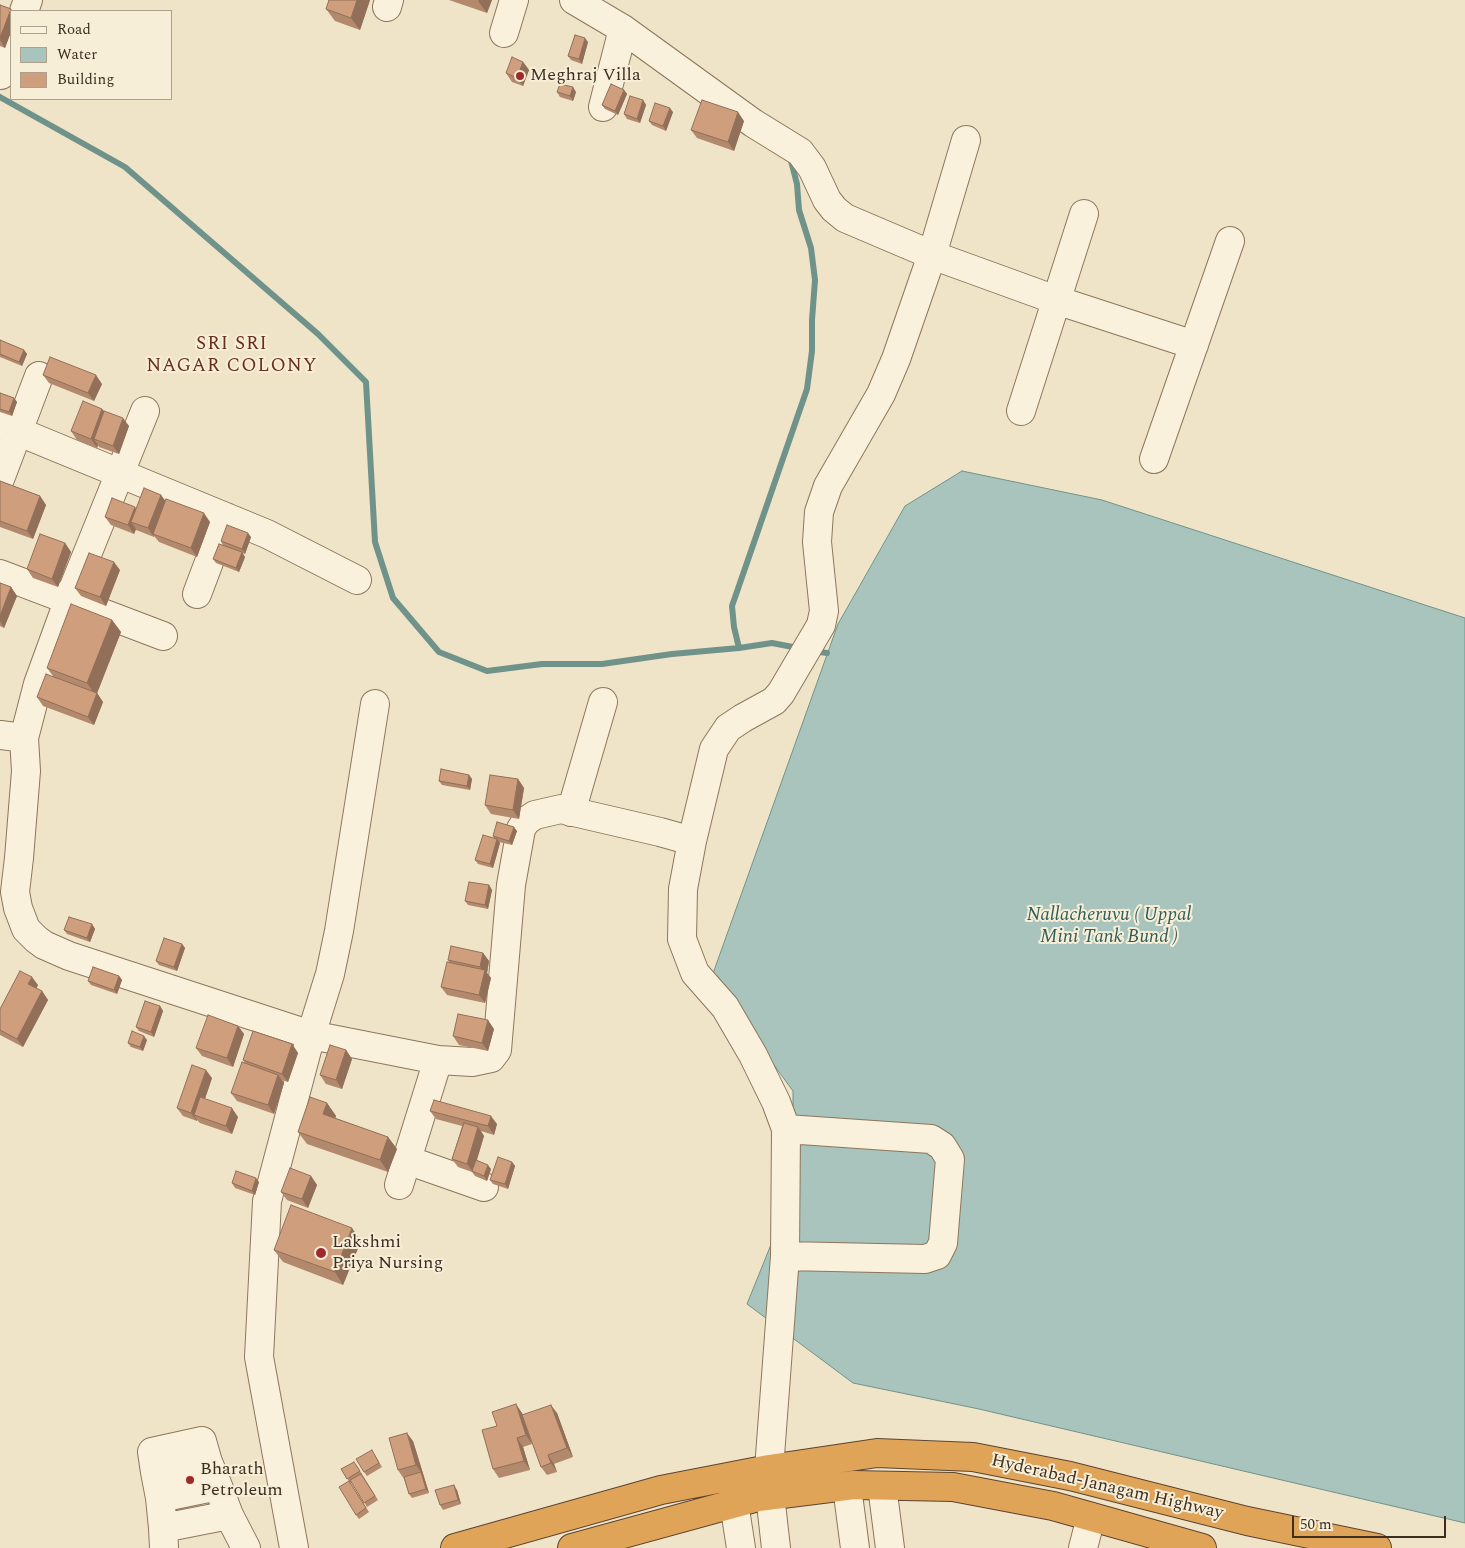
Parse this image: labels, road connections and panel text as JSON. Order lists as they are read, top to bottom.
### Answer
{
  "streets": {
    "highway": ["Hyderabad-Janagam Highway"]
  },
  "districts": ["SRI SRI NAGAR COLONY"],
  "water": ["Nallacheruvu ( Uppal Mini Tank Bund )"],
  "places": ["Meghraj Villa", "Lakshmi Priya Nursing", "Bharath Petroleum"],
  "legend": ["Road", "Water", "Building"],
  "scale_bar": "50 m"
}
